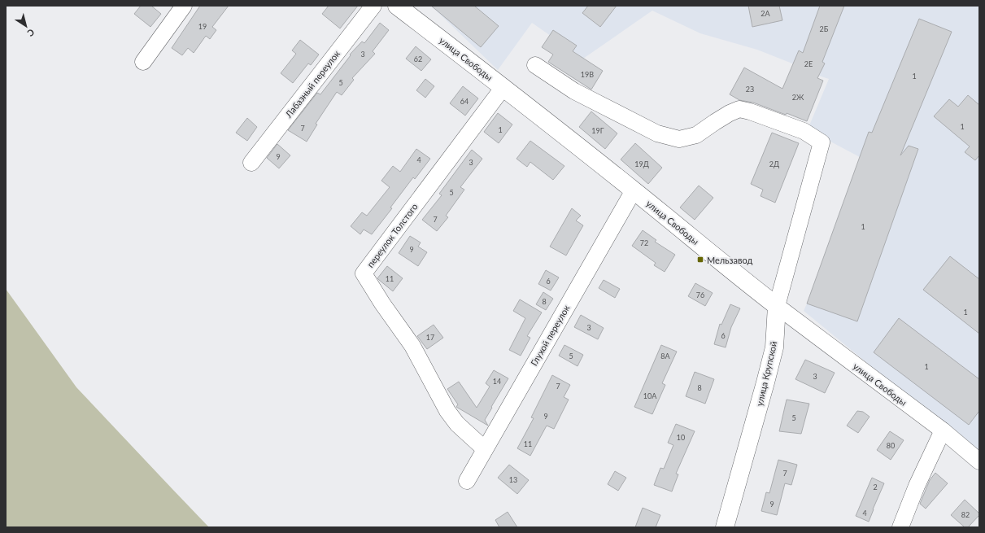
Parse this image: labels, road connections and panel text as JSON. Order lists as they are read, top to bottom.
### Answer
{
  "streets": {
    "main road": ["улица Свободы", "улица Крупской"],
    "street": ["Лабазный переулок", "переулок Толстого", "Глухой переулок"]
  },
  "crossings": [
    ["улица Свободы", "переулок Толстого"],
    ["улица Свободы", "Глухой переулок"],
    ["улица Свободы", "улица Крупской"],
    ["переулок Толстого", "Глухой переулок"]
  ],
  "places": {
    "transit": ["Мельзавод"]
  },
  "house_numbers": [
    "2А",
    "19",
    "2Б",
    "3",
    "62",
    "2Е",
    "19В",
    "1",
    "5",
    "2З",
    "2Ж",
    "64",
    "1",
    "7",
    "1",
    "19Г",
    "9",
    "4",
    "3",
    "19Д",
    "2Д",
    "5",
    "7",
    "1",
    "72",
    "9",
    "11",
    "6",
    "76",
    "8",
    "1",
    "3",
    "6",
    "17",
    "5",
    "8А",
    "1",
    "3",
    "14",
    "7",
    "8",
    "10А",
    "9",
    "5",
    "10",
    "11",
    "80",
    "7",
    "13",
    "2",
    "9",
    "4",
    "82"
  ],
  "north": "bottom right"
}
